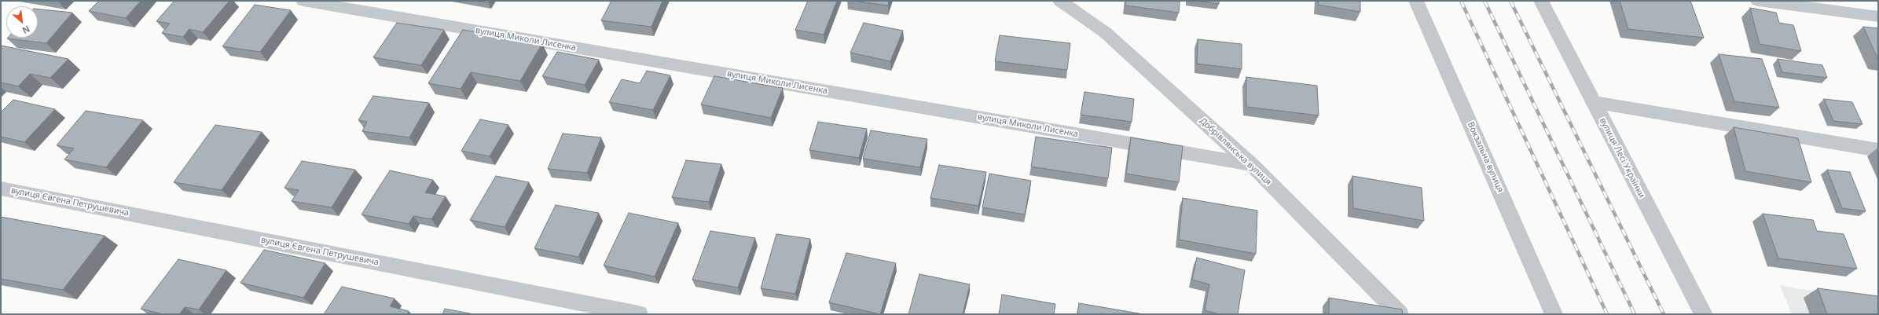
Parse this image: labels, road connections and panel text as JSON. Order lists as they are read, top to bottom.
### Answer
{
  "streets": {
    "street": [
      "вулиця Миколи Лисенка",
      "Добрівлянська вулиця",
      "Вокзальна вулиця",
      "вулиця Лесі Українки",
      "вулиця Євгена Петрушевича"
    ]
  },
  "crossings": [
    ["вулиця Миколи Лисенка", "Добрівлянська вулиця"]
  ],
  "north": "bottom right"
}
